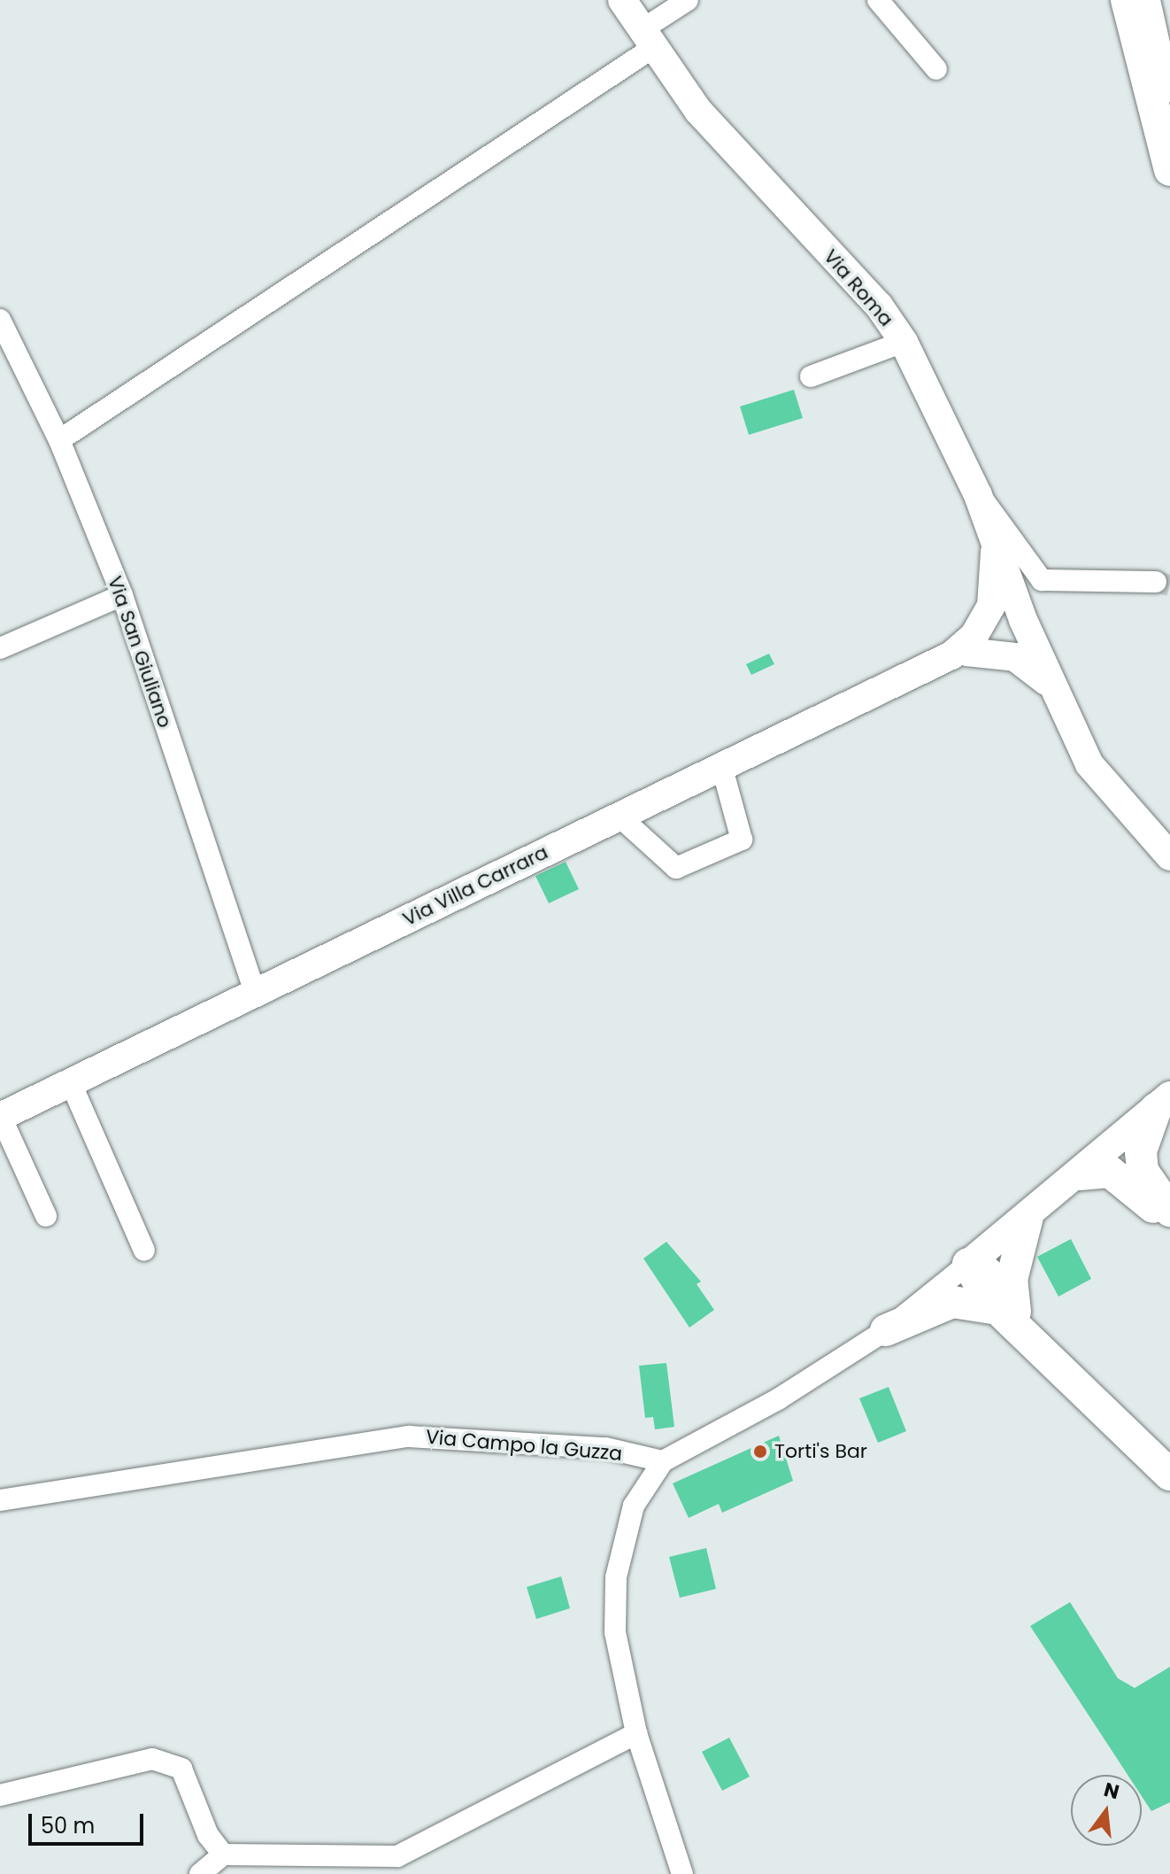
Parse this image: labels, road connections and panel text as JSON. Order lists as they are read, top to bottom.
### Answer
{
  "streets": {
    "main road": ["Via Roma", "Via Villa Carrara"],
    "street": ["Via San Giuliano", "Via Campo la Guzza"]
  },
  "crossings": [
    ["Via Roma", "Via Villa Carrara"],
    ["Via San Giuliano", "Via Villa Carrara"]
  ],
  "places": ["Torti's Bar"],
  "scale_bar": "50 m",
  "north": "top"
}
